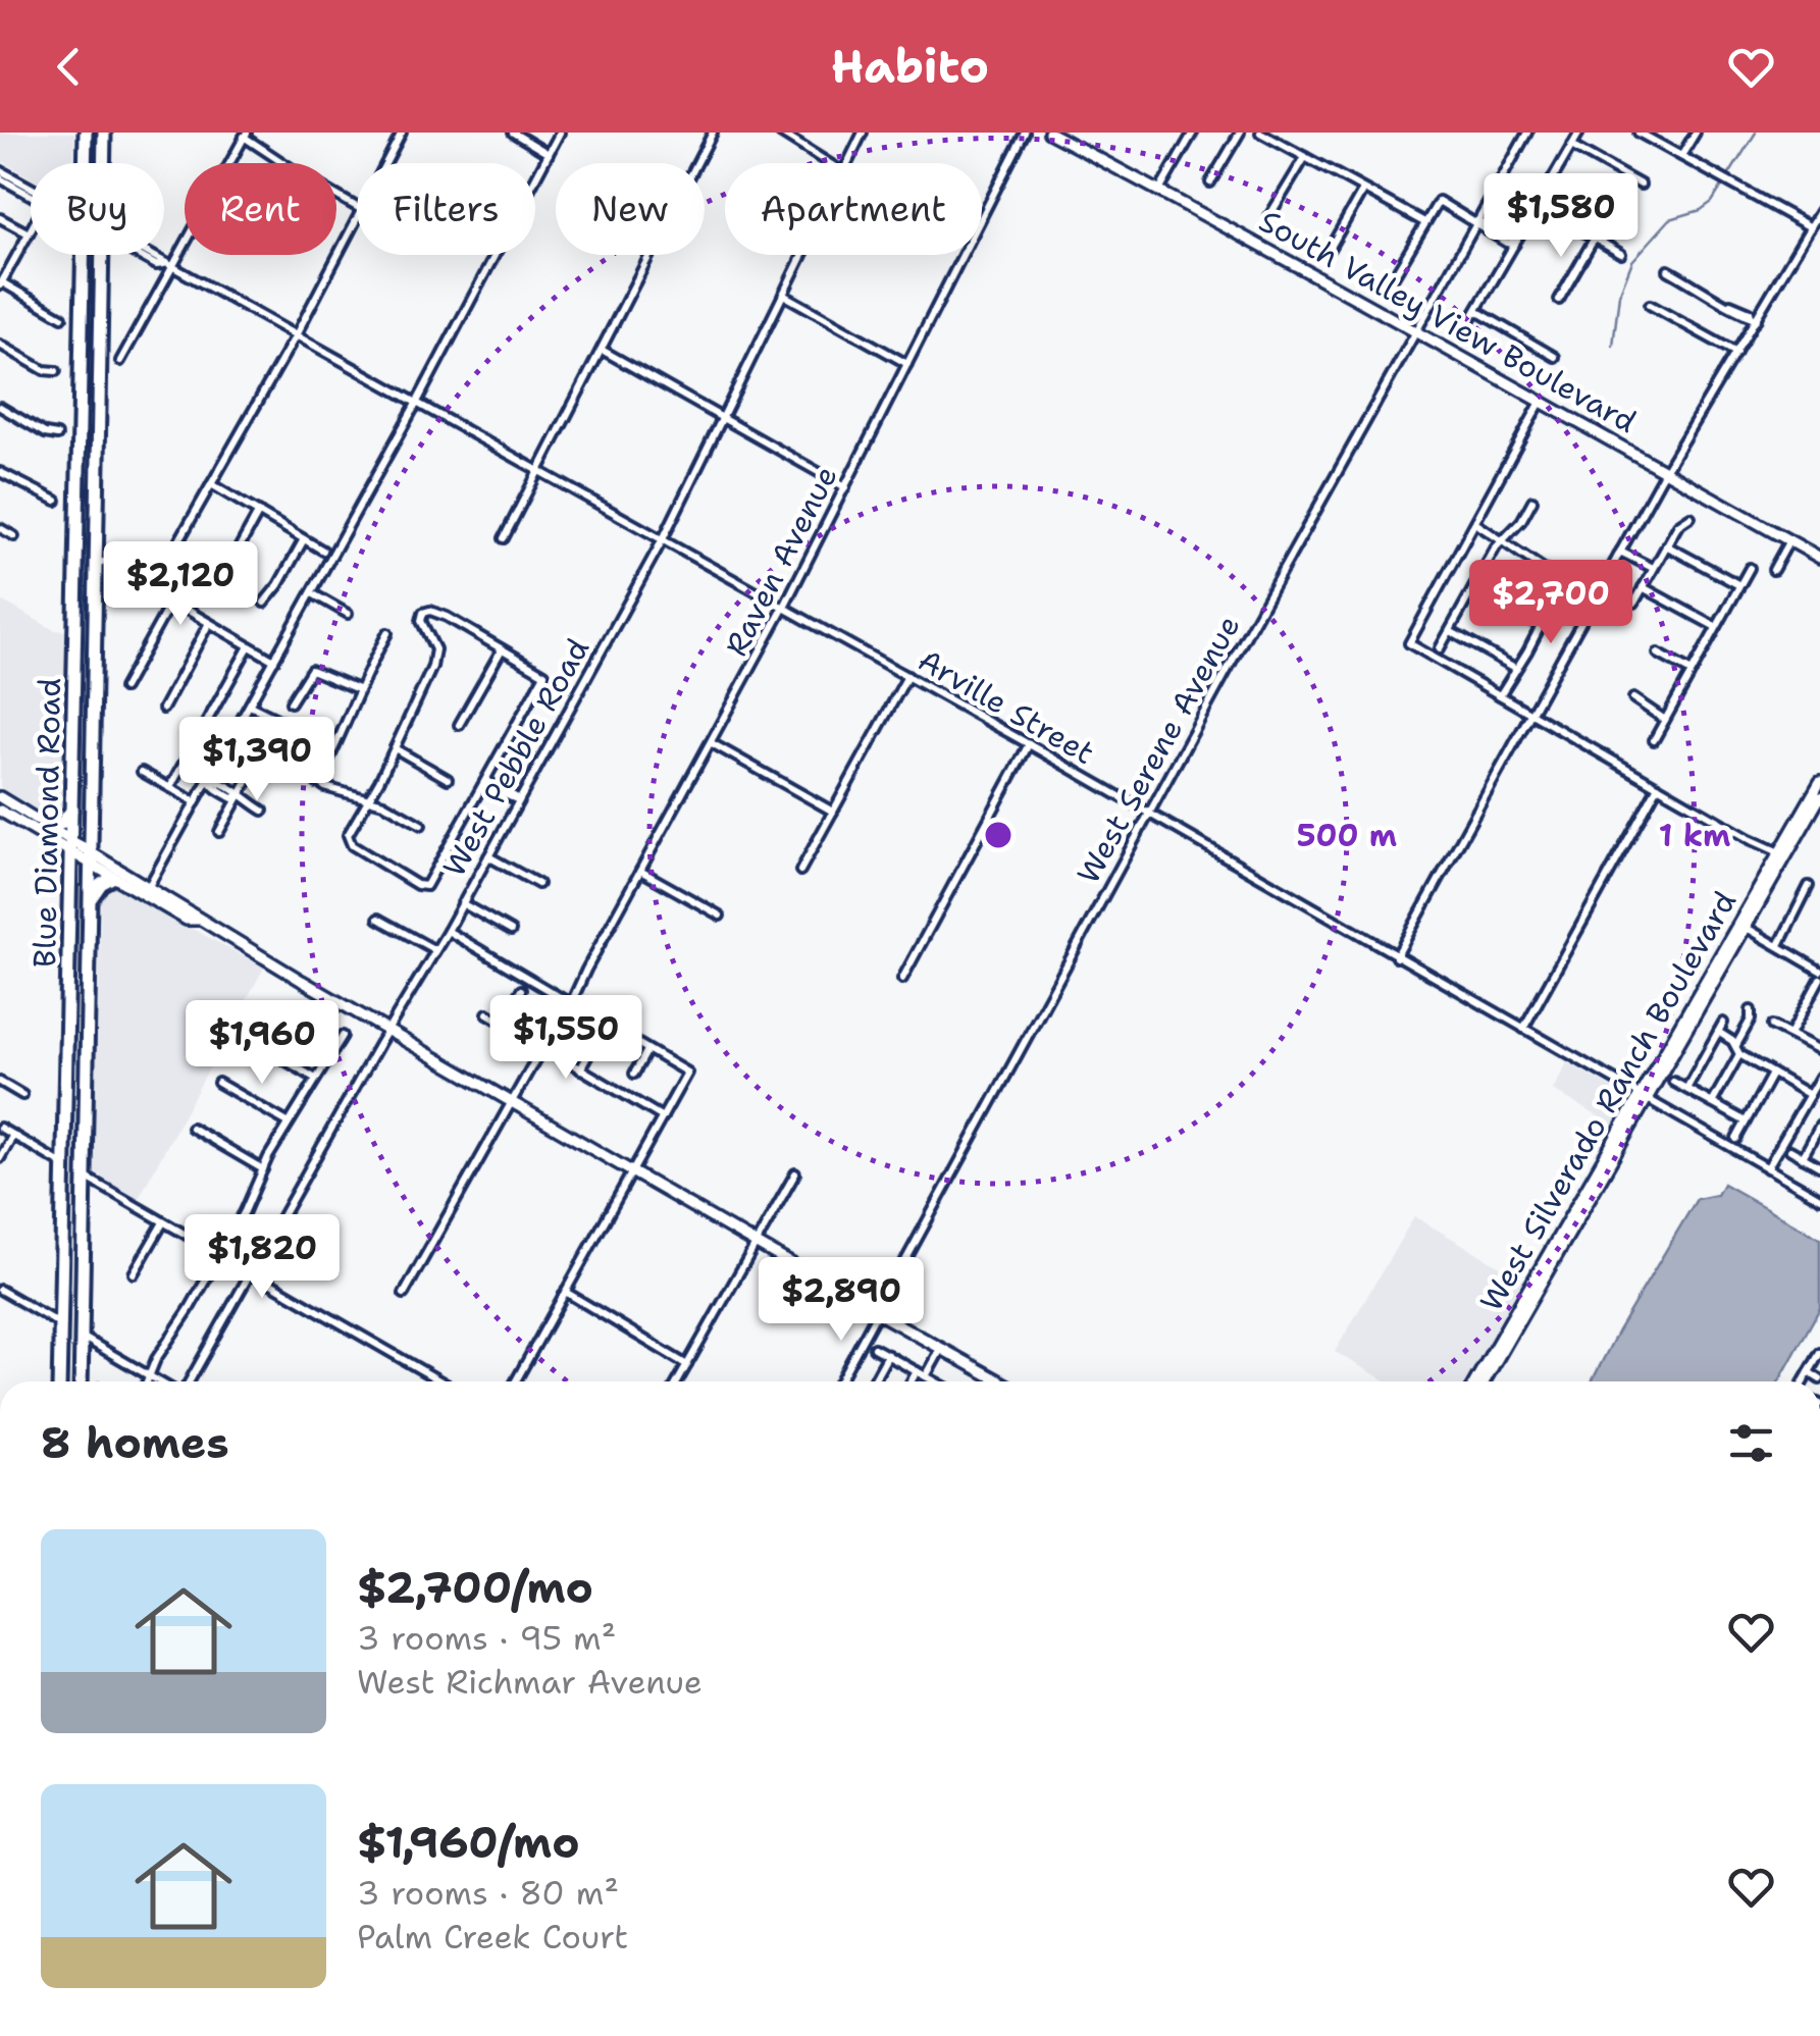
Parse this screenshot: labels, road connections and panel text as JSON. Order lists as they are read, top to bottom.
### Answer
{
  "streets": {
    "highway": ["Blue Diamond Road"],
    "main road": ["South Valley View Boulevard", "West Silverado Ranch Boulevard"],
    "street": [
      "Raven Avenue",
      "Arville Street",
      "West Serene Avenue",
      "West Pebble Road"
    ]
  },
  "crossings": [
    ["South Valley View Boulevard", "West Serene Avenue"],
    ["Raven Avenue", "Arville Street"],
    ["Arville Street", "West Serene Avenue"],
    ["Arville Street", "West Pebble Road"],
    ["Arville Street", "West Silverado Ranch Boulevard"]
  ],
  "page": {
    "header": "Habito",
    "chip": [
      "Buy",
      "Rent",
      "Filters",
      "New",
      "Apartment"
    ],
    "price": [
      "$1,580",
      "$2,120",
      "$2,700",
      "$1,390",
      "$1,550",
      "$1,960",
      "$1,820",
      "$2,890"
    ],
    "heading": "8 homes",
    "list": [
      {
        "name": "$2,700/mo",
        "note": "3 rooms · 95 m² · West Richmar Avenue"
      },
      {
        "name": "$1,960/mo",
        "note": "3 rooms · 80 m² · Palm Creek Court"
      }
    ]
  },
  "rings": ["500 m", "1 km"]
}
